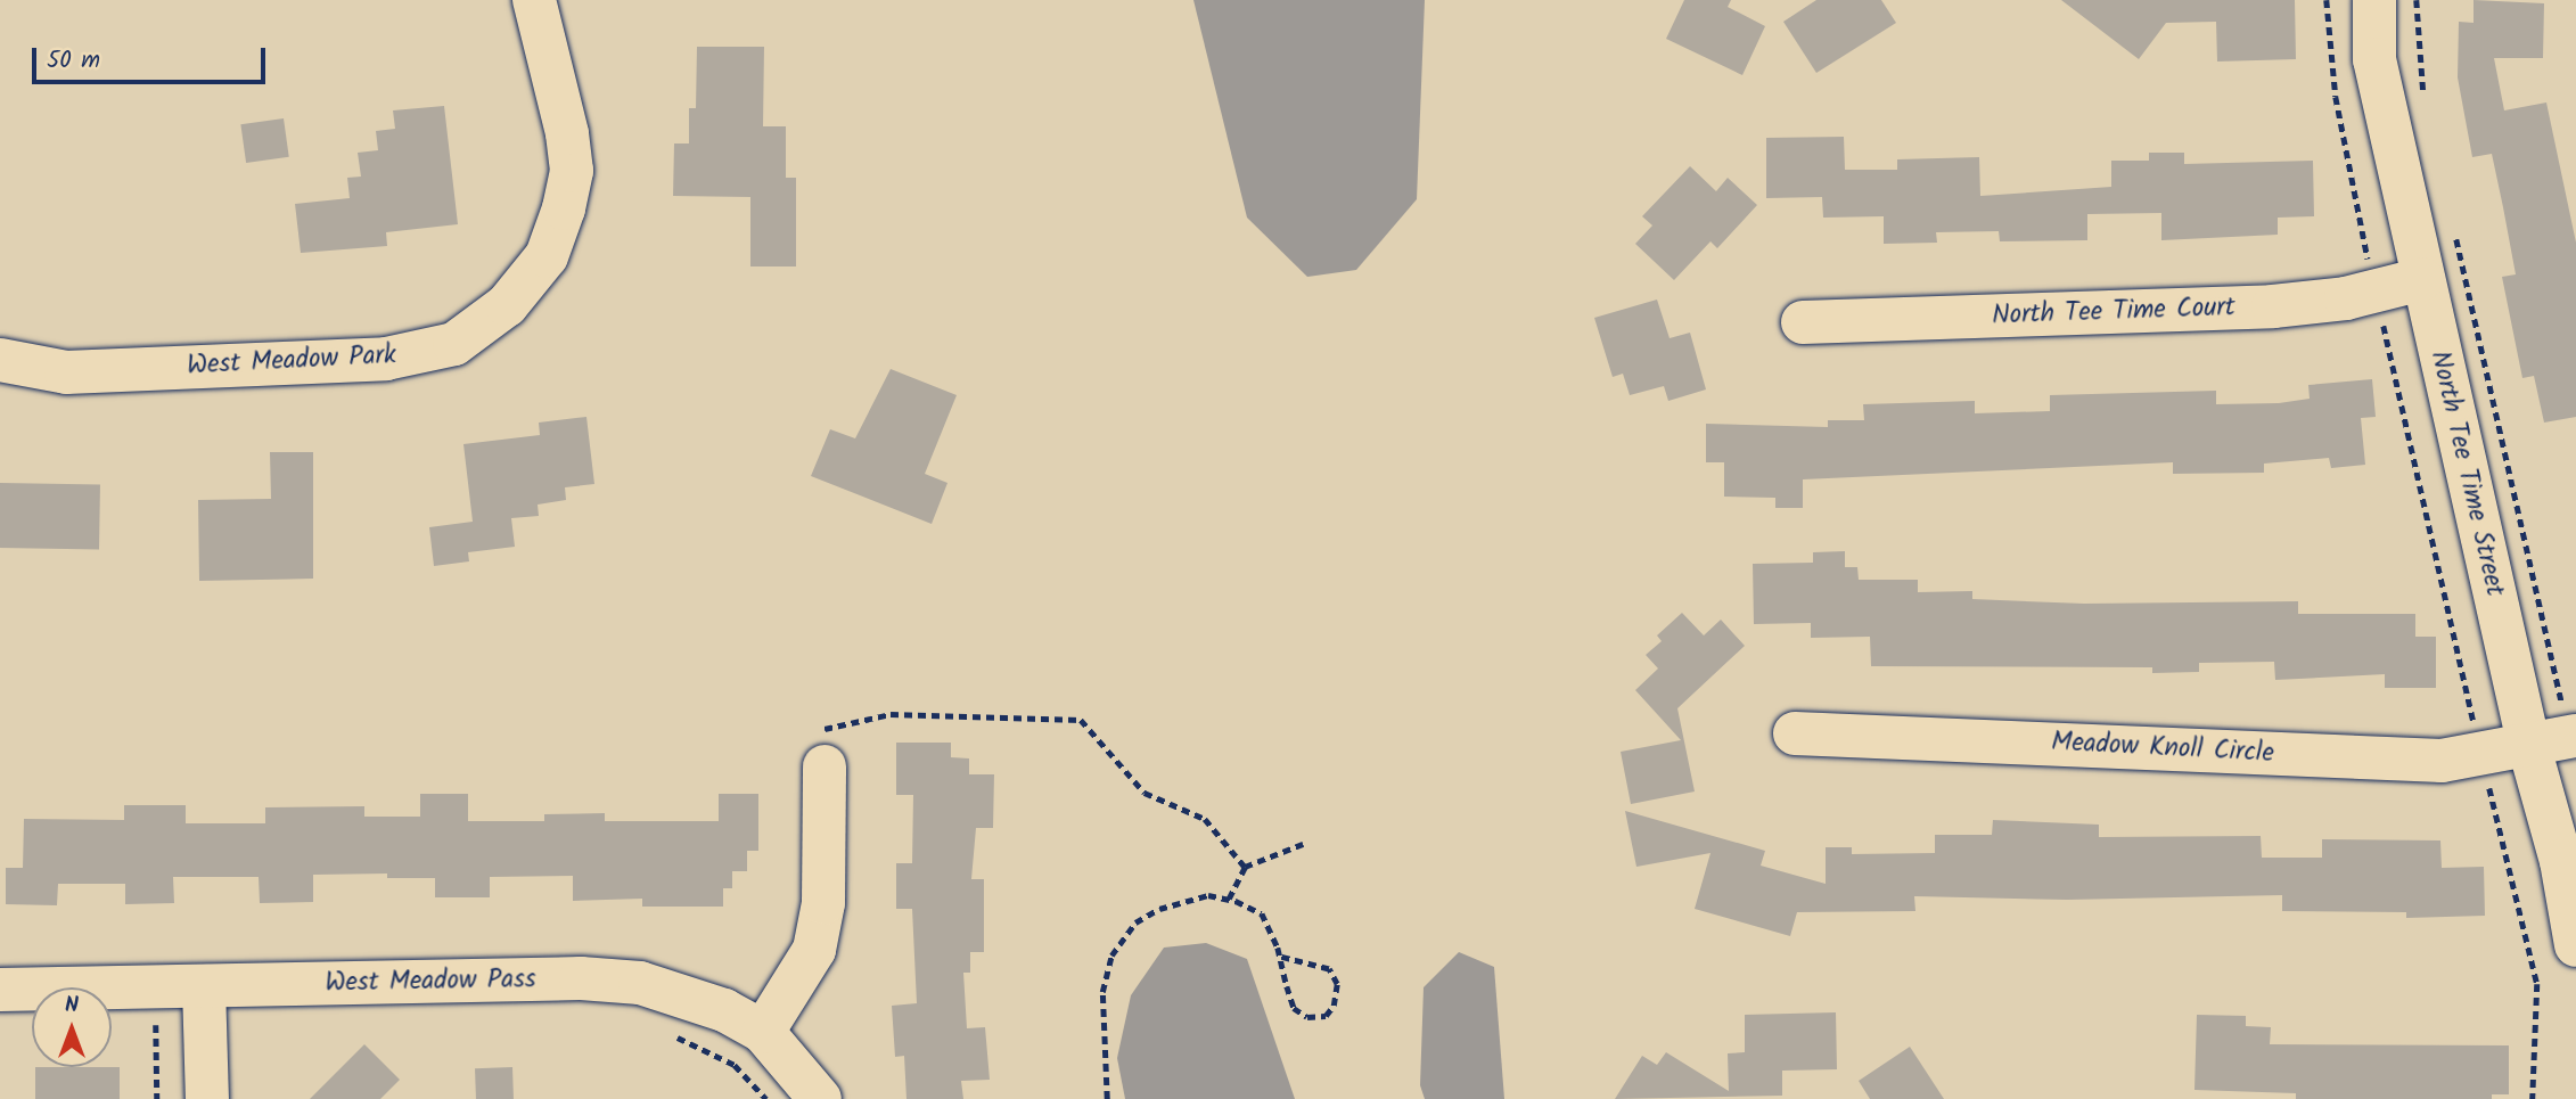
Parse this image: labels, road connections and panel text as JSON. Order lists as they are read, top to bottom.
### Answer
{
  "streets": {
    "street": [
      "North Tee Time Court",
      "West Meadow Park",
      "North Tee Time Street",
      "Meadow Knoll Circle",
      "West Meadow Pass"
    ]
  },
  "crossings": [
    ["North Tee Time Court", "North Tee Time Street"],
    ["North Tee Time Street", "Meadow Knoll Circle"]
  ],
  "scale_bar": "50 m",
  "north": "top"
}
